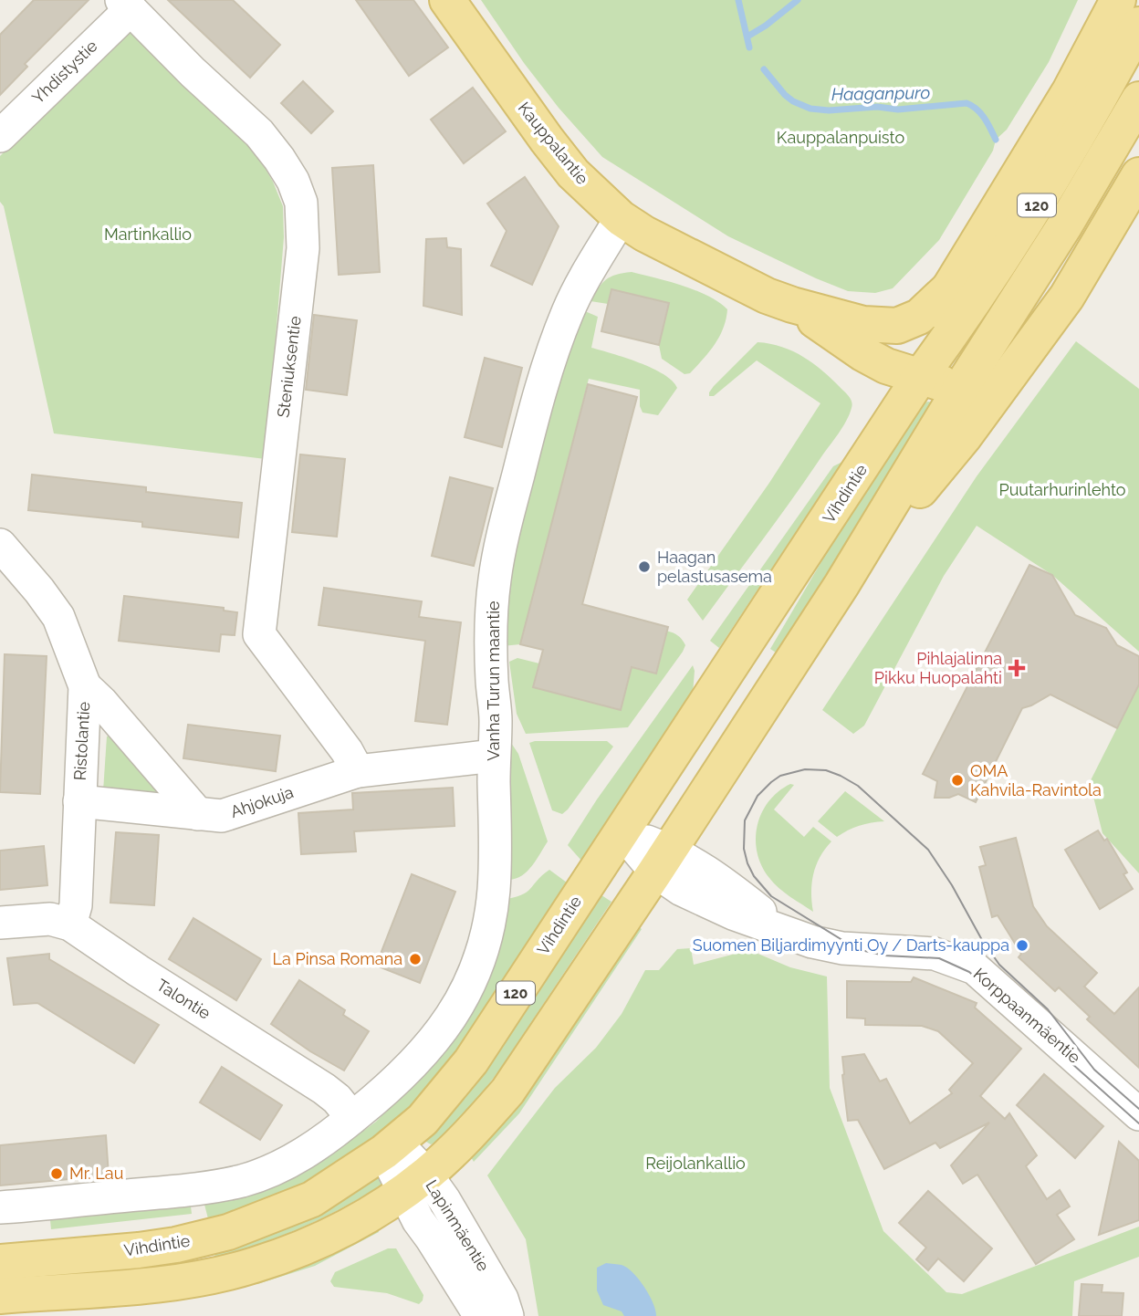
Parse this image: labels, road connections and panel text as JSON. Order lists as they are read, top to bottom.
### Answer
{
  "streets": {
    "main road": ["Kauppalantie", "120", "Vihdintie"],
    "street": [
      "Yhdistystie",
      "Steniuksentie",
      "Vanha Turun maantie",
      "Ristolantie",
      "Ahjokuja",
      "Talontie",
      "Korppaanmäentie",
      "Lapinmäentie"
    ]
  },
  "crossings": [
    ["Yhdistystie", "Steniuksentie"],
    ["Kauppalantie", "120"],
    ["Kauppalantie", "Vihdintie"],
    ["Kauppalantie", "Vanha Turun maantie"],
    ["120", "Korppaanmäentie"],
    ["120", "Lapinmäentie"],
    ["Steniuksentie", "Ahjokuja"],
    ["Vihdintie", "Korppaanmäentie"],
    ["Vihdintie", "Lapinmäentie"],
    ["Vanha Turun maantie", "Ahjokuja"],
    ["Vanha Turun maantie", "Talontie"],
    ["Ristolantie", "Ahjokuja"],
    ["Ristolantie", "Talontie"]
  ],
  "water": ["Haaganpuro"],
  "parks": [
    "Kauppalanpuisto",
    "Martinkallio",
    "Puutarhurinlehto",
    "Reijolankallio"
  ],
  "places": {
    "other": [
      "Haagan pelastusasema",
      "OMA Kahvila-Ravintola",
      "Suomen Biljardimyynti Oy / Darts-kauppa",
      "La Pinsa Romana",
      "Mr. Lau"
    ],
    "health": ["Pihlajalinna Pikku Huopalahti"]
  }
}
